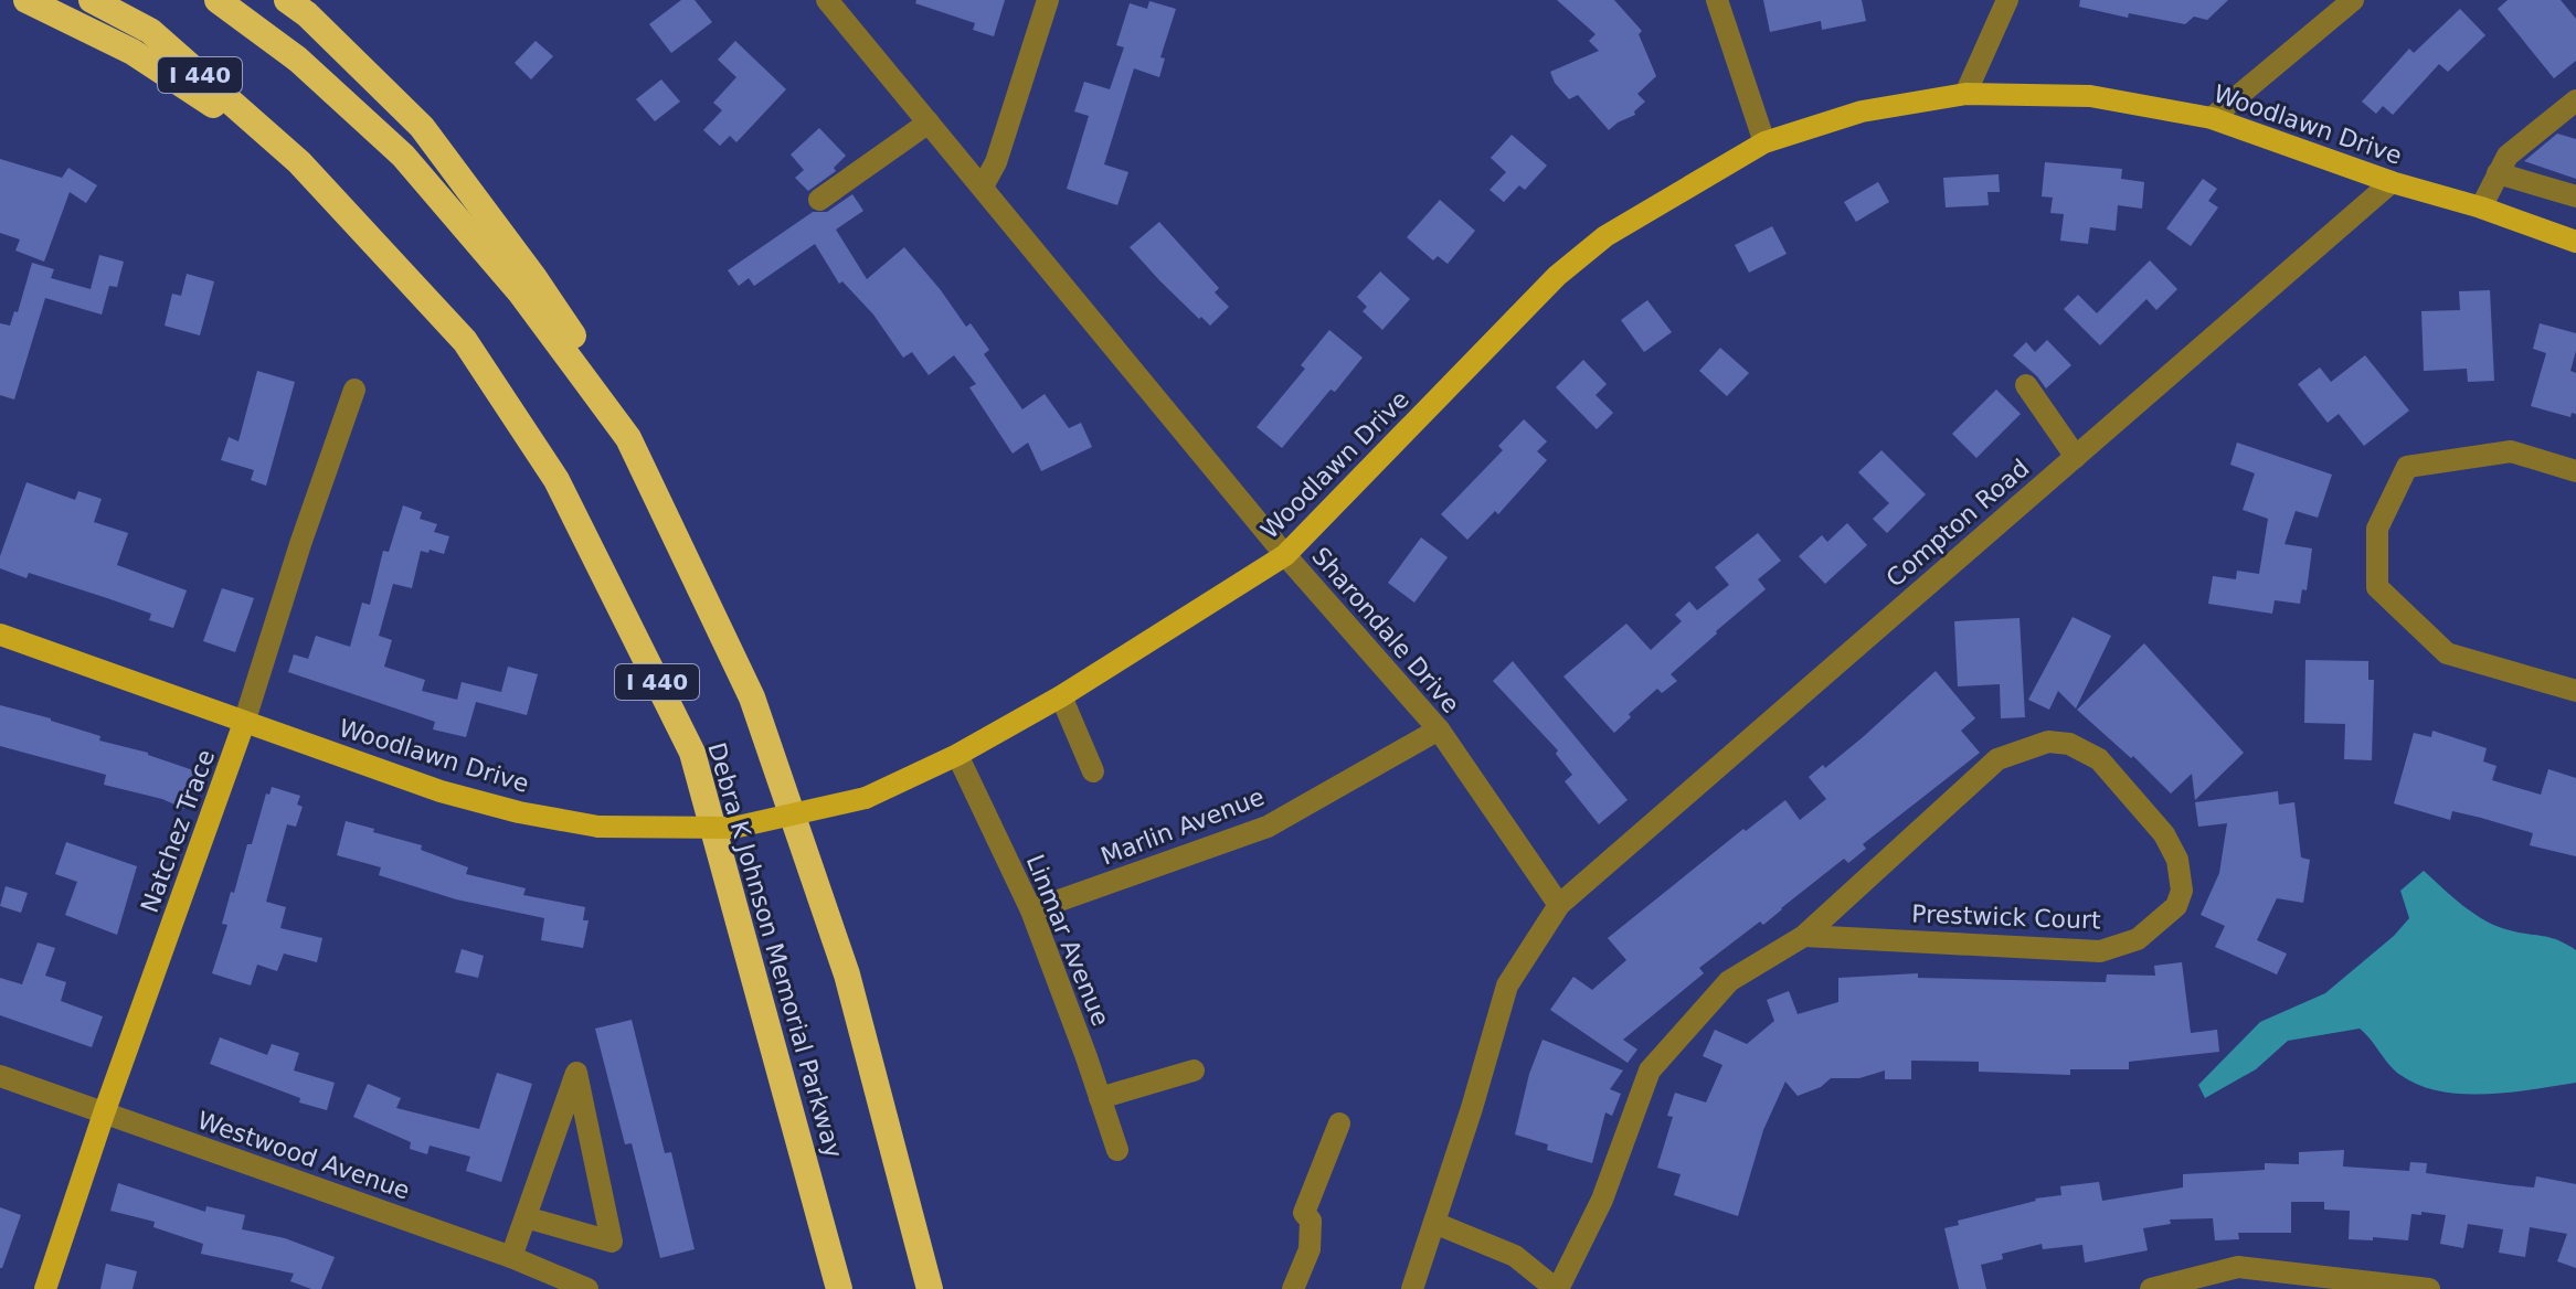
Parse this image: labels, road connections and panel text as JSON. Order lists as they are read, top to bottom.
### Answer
{
  "streets": {
    "highway": ["I 440", "Debra K Johnson Memorial Parkway"],
    "main road": ["Woodlawn Drive", "Natchez Trace"],
    "street": [
      "Compton Road",
      "Sharondale Drive",
      "Marlin Avenue",
      "Prestwick Court",
      "Linmar Avenue",
      "Westwood Avenue"
    ]
  },
  "crossings": [
    ["Woodlawn Drive", "Compton Road"],
    ["Woodlawn Drive", "Sharondale Drive"],
    ["Woodlawn Drive", "Natchez Trace"],
    ["Woodlawn Drive", "Linmar Avenue"],
    ["Compton Road", "Sharondale Drive"],
    ["Sharondale Drive", "Marlin Avenue"],
    ["Marlin Avenue", "Linmar Avenue"],
    ["Natchez Trace", "Westwood Avenue"]
  ]
}
